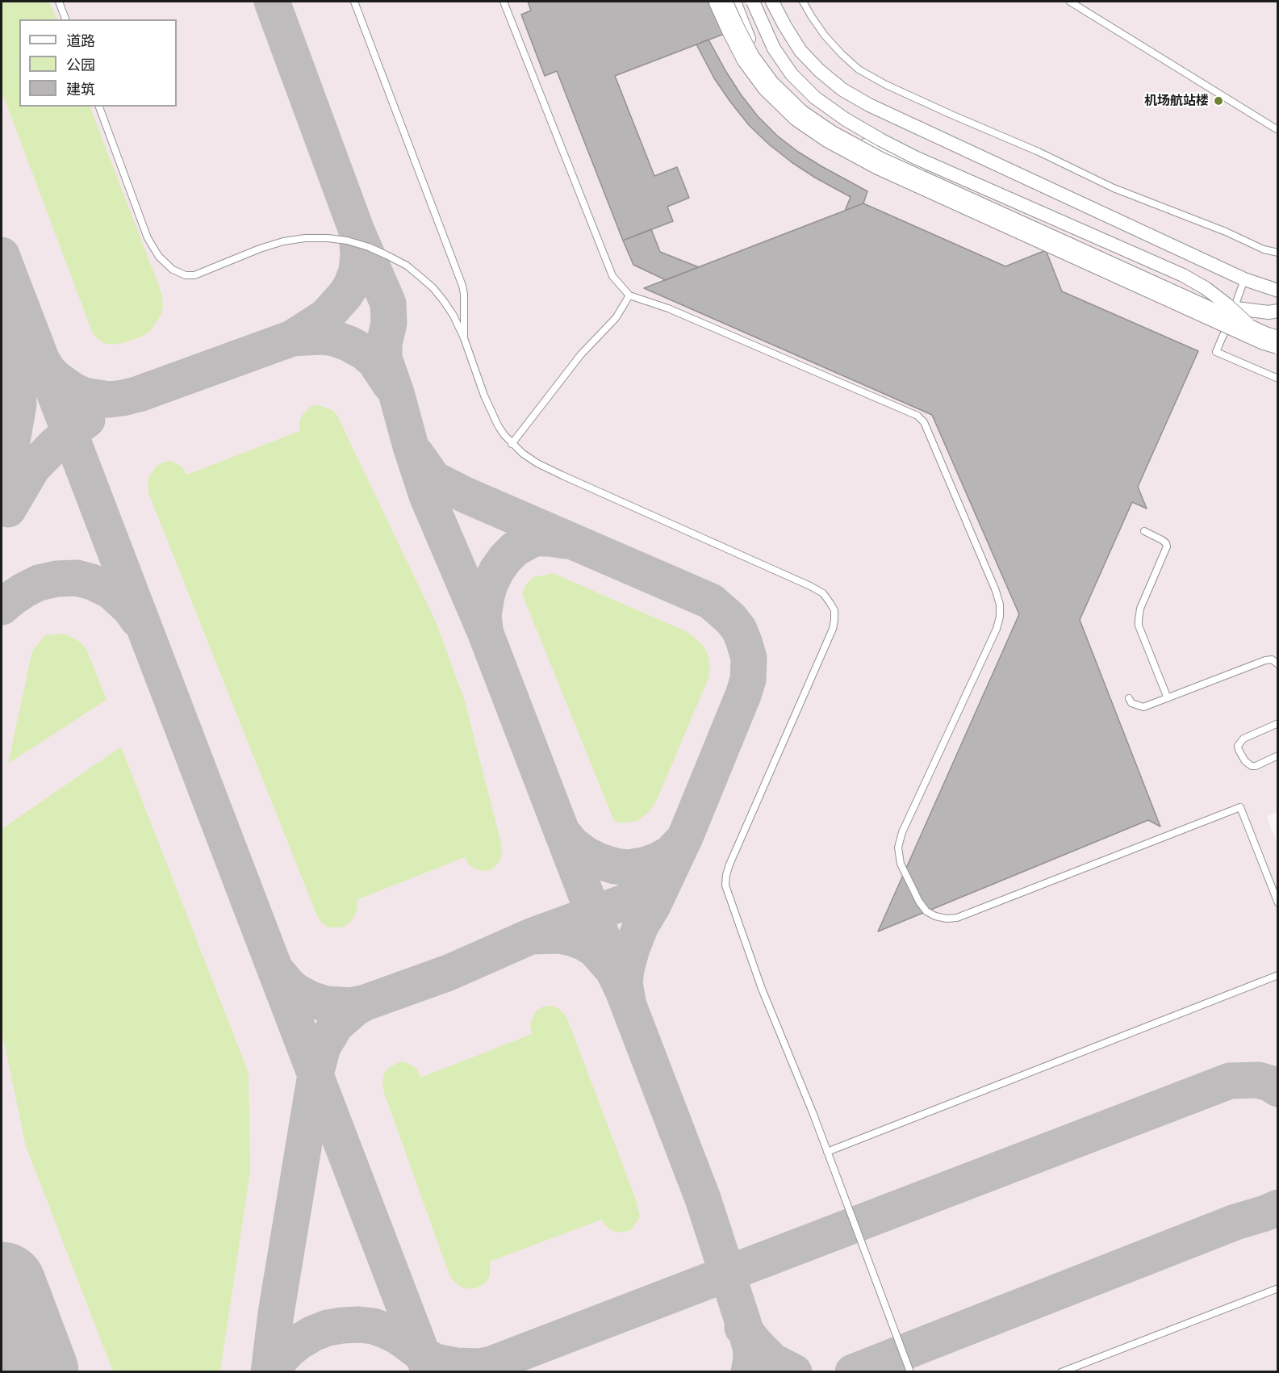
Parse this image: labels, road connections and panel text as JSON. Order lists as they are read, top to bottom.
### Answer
{
  "places": ["机场航站楼"],
  "legend": ["道路", "公园", "建筑"]
}
